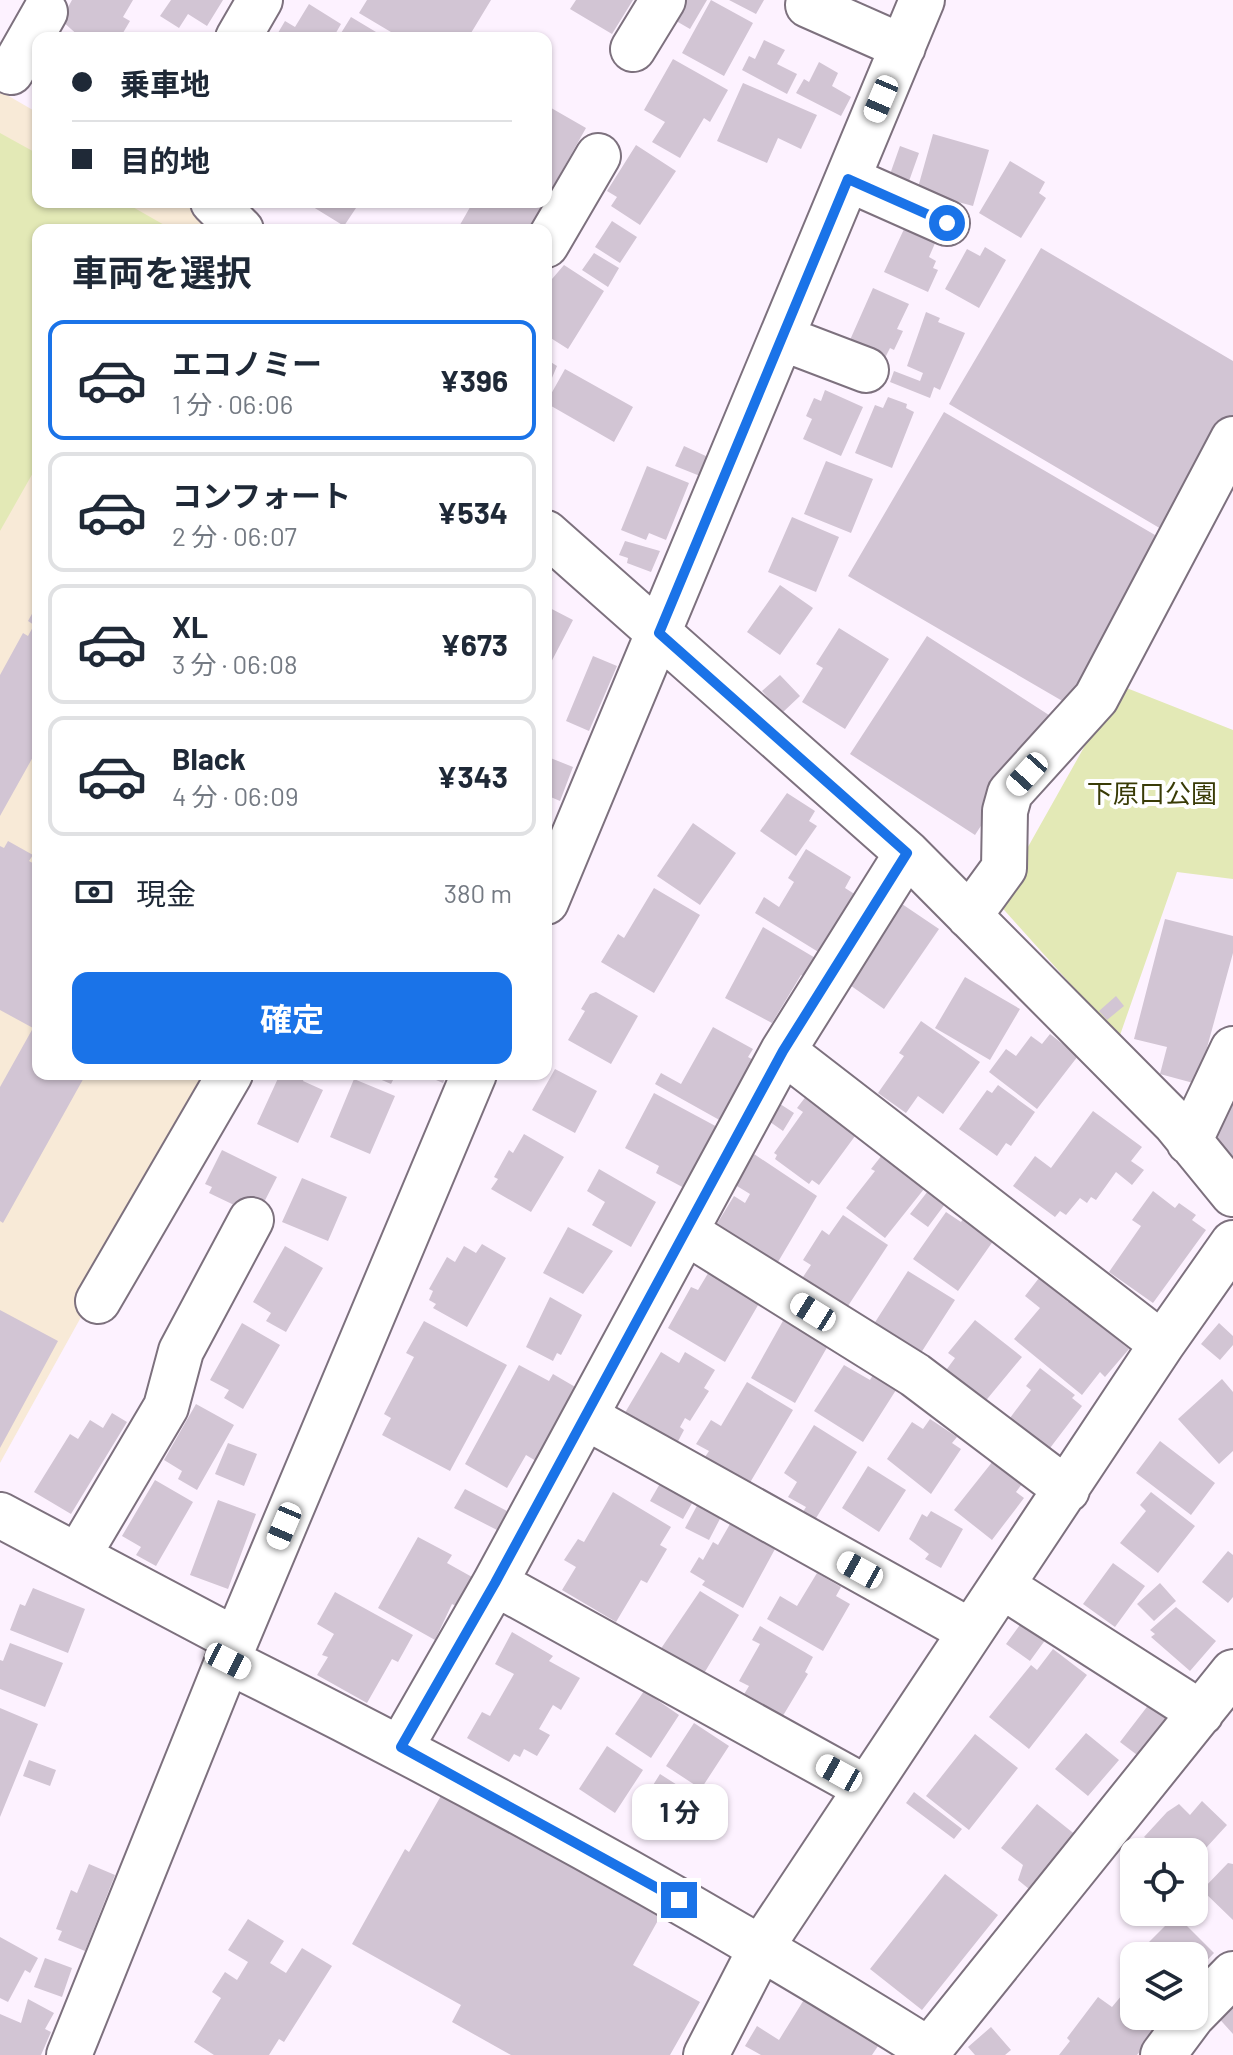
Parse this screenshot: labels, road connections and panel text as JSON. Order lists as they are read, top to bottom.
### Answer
{
  "parks": ["下原口公園"],
  "page": {
    "banner": ["乗車地", "目的地"],
    "heading": "車両を選択",
    "list": [
      {
        "name": "エコノミー",
        "note": "1 分 · 06:06",
        "value": "¥396"
      },
      {
        "name": "コンフォート",
        "note": "2 分 · 06:07",
        "value": "¥534"
      },
      {
        "name": "XL",
        "note": "3 分 · 06:08",
        "value": "¥673"
      },
      {
        "name": "Black",
        "note": "4 分 · 06:09",
        "value": "¥343"
      }
    ],
    "pay": ["現金", "380 m"],
    "buttons": "確定",
    "bubble": "1 分"
  }
}
